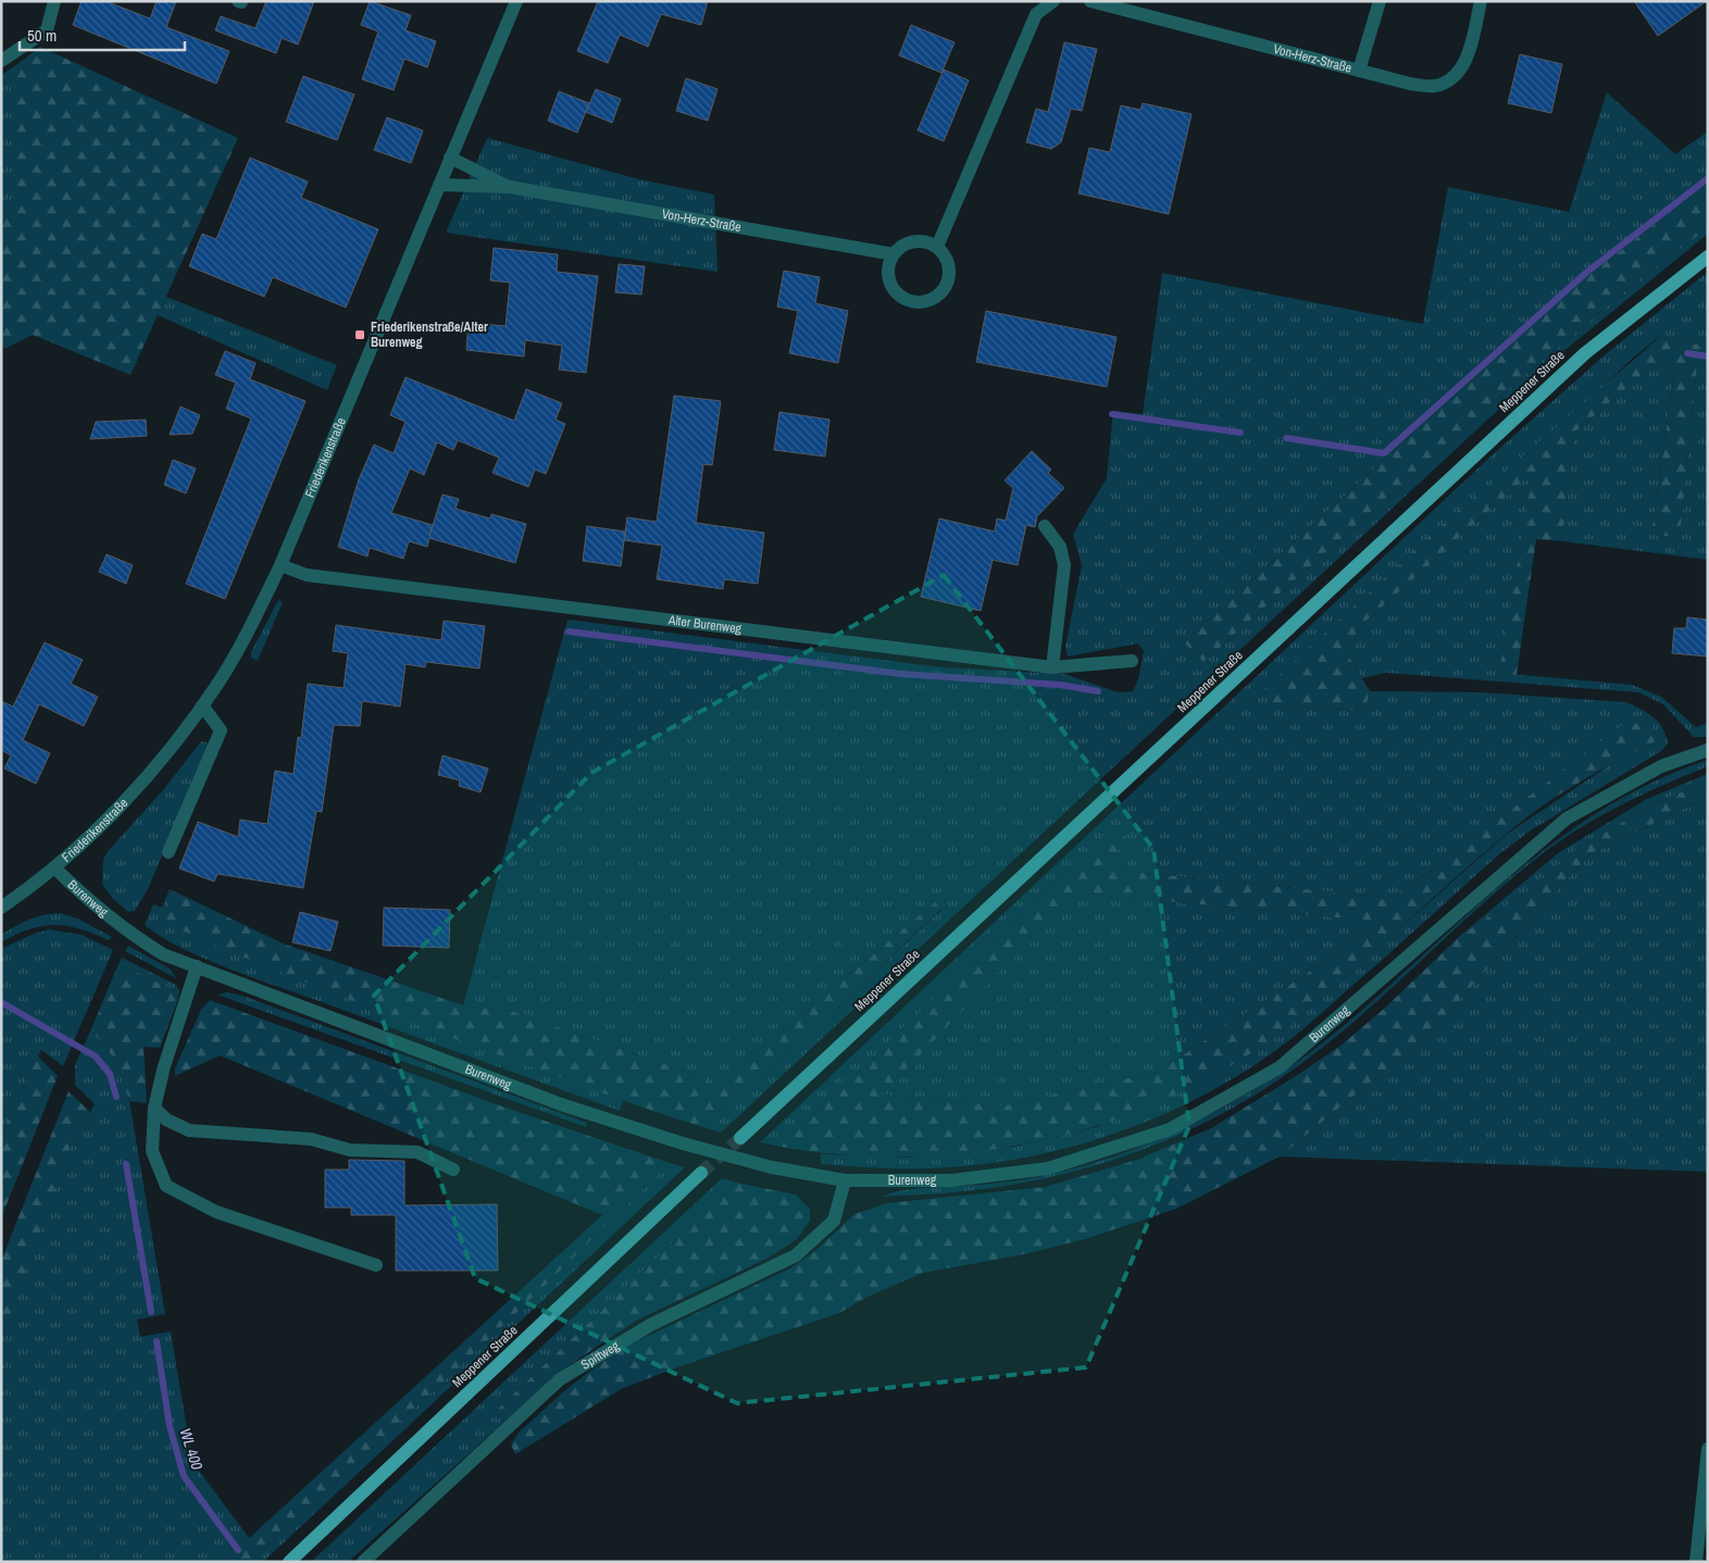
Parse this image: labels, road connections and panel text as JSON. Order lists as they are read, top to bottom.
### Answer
{
  "streets": {
    "main road": ["Meppener Straße"],
    "street": [
      "Von-Herz-Straße",
      "Friederikenstraße",
      "Alter Burenweg",
      "Burenweg",
      "Spittweg"
    ]
  },
  "crossings": [
    ["Friederikenstraße", "Alter Burenweg"],
    ["Friederikenstraße", "Burenweg"],
    ["Burenweg", "Spittweg"]
  ],
  "water": ["WL 400"],
  "places": {
    "transit": ["Friederikenstraße/Alter Burenweg"]
  },
  "scale_bar": "50 m"
}
